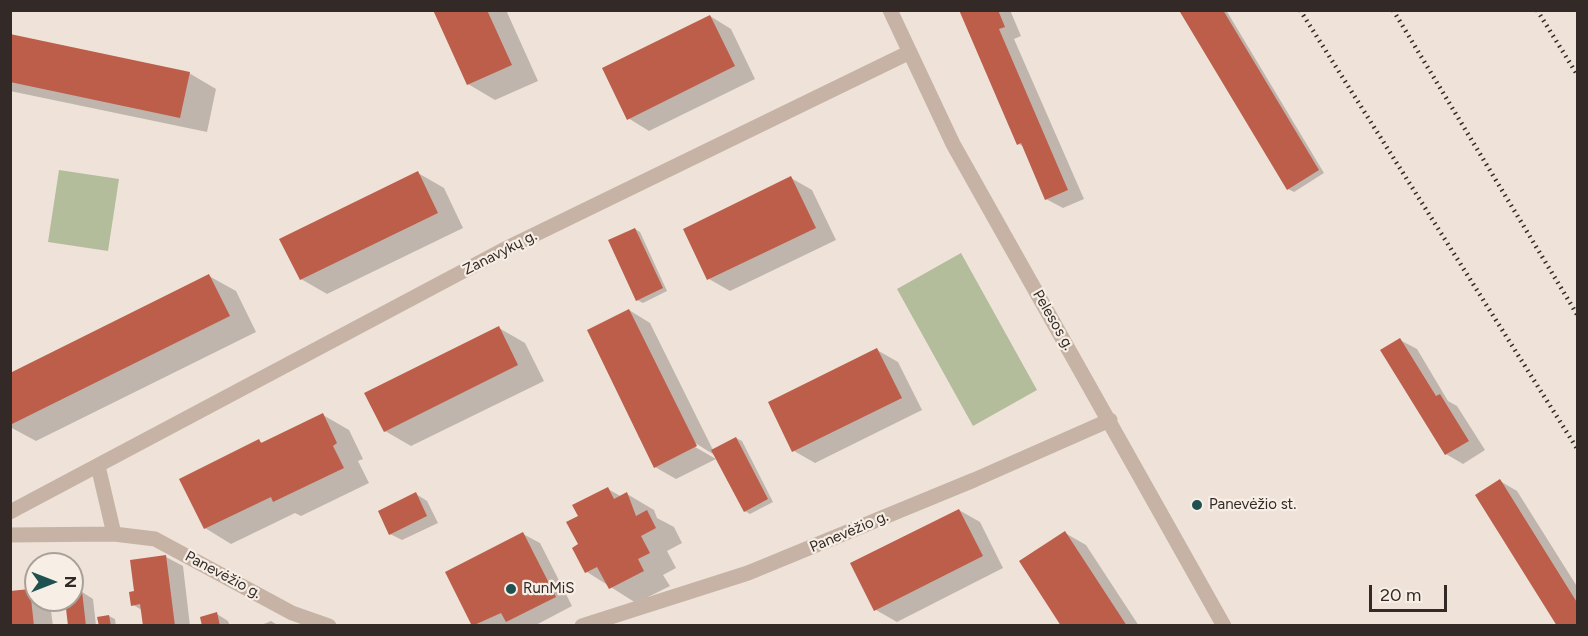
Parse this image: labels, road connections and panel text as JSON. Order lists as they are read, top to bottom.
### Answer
{
  "streets": {
    "street": ["Zanavykų g.", "Pelesos g.", "Panevėžio g."]
  },
  "crossings": [
    ["Zanavykų g.", "Pelesos g."],
    ["Pelesos g.", "Panevėžio g."]
  ],
  "places": ["Panevėžio st.", "RunMiS"],
  "scale_bar": "20 m",
  "north": "right"
}
